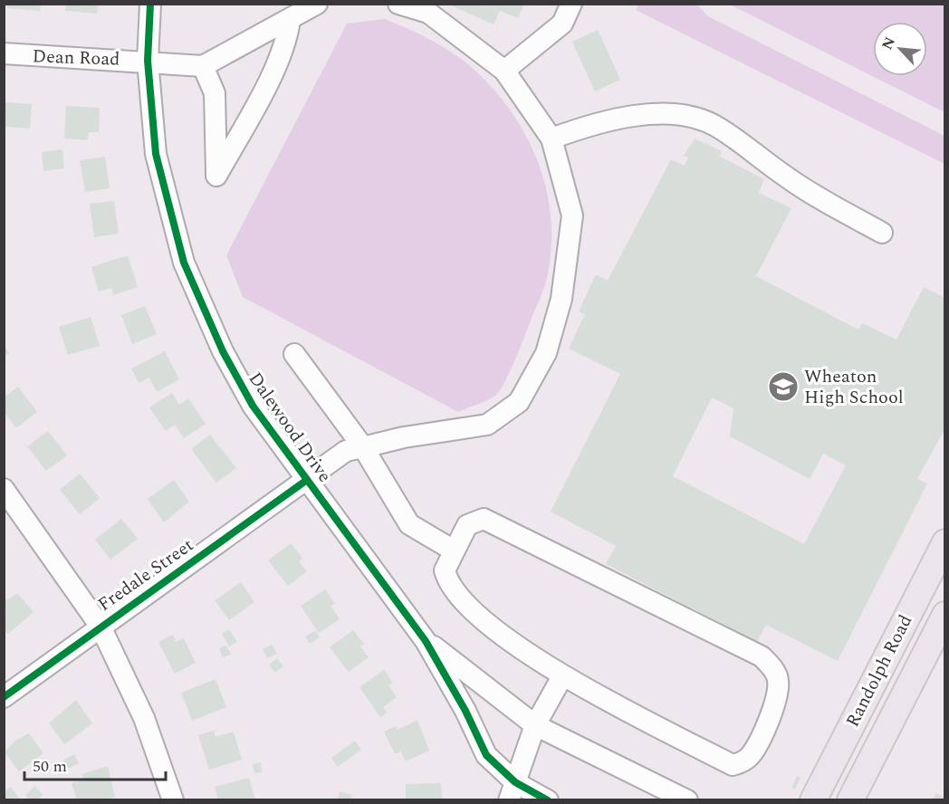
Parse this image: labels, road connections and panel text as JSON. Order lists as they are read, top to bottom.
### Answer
{
  "streets": {
    "main road": ["Randolph Road"],
    "street": ["Dean Road", "Dalewood Drive", "Fredale Street"]
  },
  "crossings": [
    ["Dean Road", "Dalewood Drive"],
    ["Dalewood Drive", "Fredale Street"]
  ],
  "places": {
    "school or university": ["Wheaton High School"]
  },
  "scale_bar": "50 m",
  "north": "top left"
}
